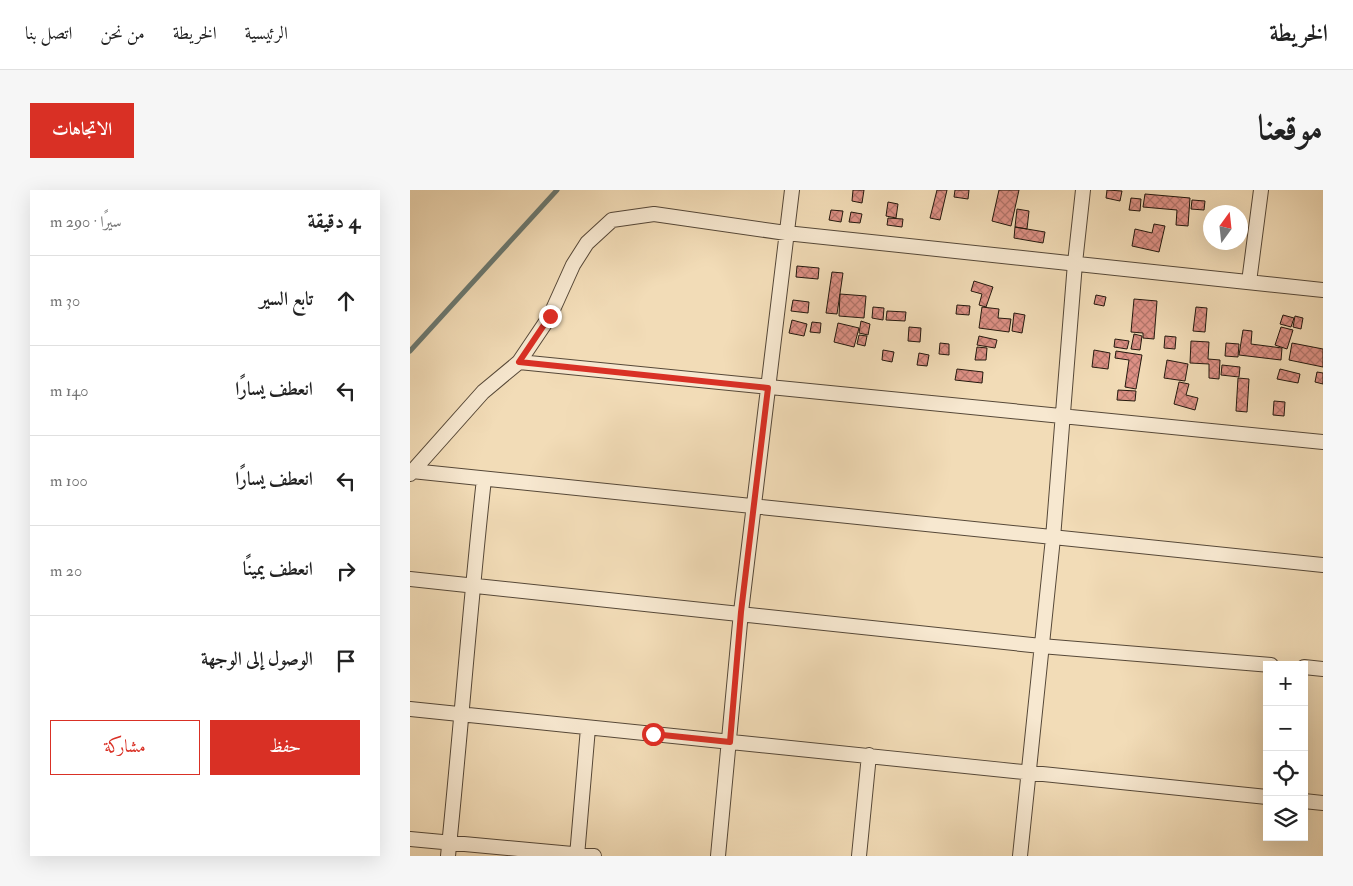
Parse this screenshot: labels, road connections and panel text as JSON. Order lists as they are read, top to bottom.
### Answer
{
  "north": "top",
  "page": {
    "header": "الخريطة",
    "nav": [
      "الرئيسية",
      "الخريطة",
      "من نحن",
      "اتصل بنا"
    ],
    "title": "موقعنا",
    "buttons": [
      "الاتجاهات",
      ["حفظ", "مشاركة"]
    ],
    "heading": ["4 دقيقة", "سيرًا · 290 m"],
    "list": [
      ["تابع السير", "30 m"],
      ["انعطف يسارًا", "140 m"],
      ["انعطف يسارًا", "100 m"],
      ["انعطف يمينًا", "20 m"],
      "الوصول إلى الوجهة"
    ],
    "map_buttons": ["+", "−"]
  }
}
